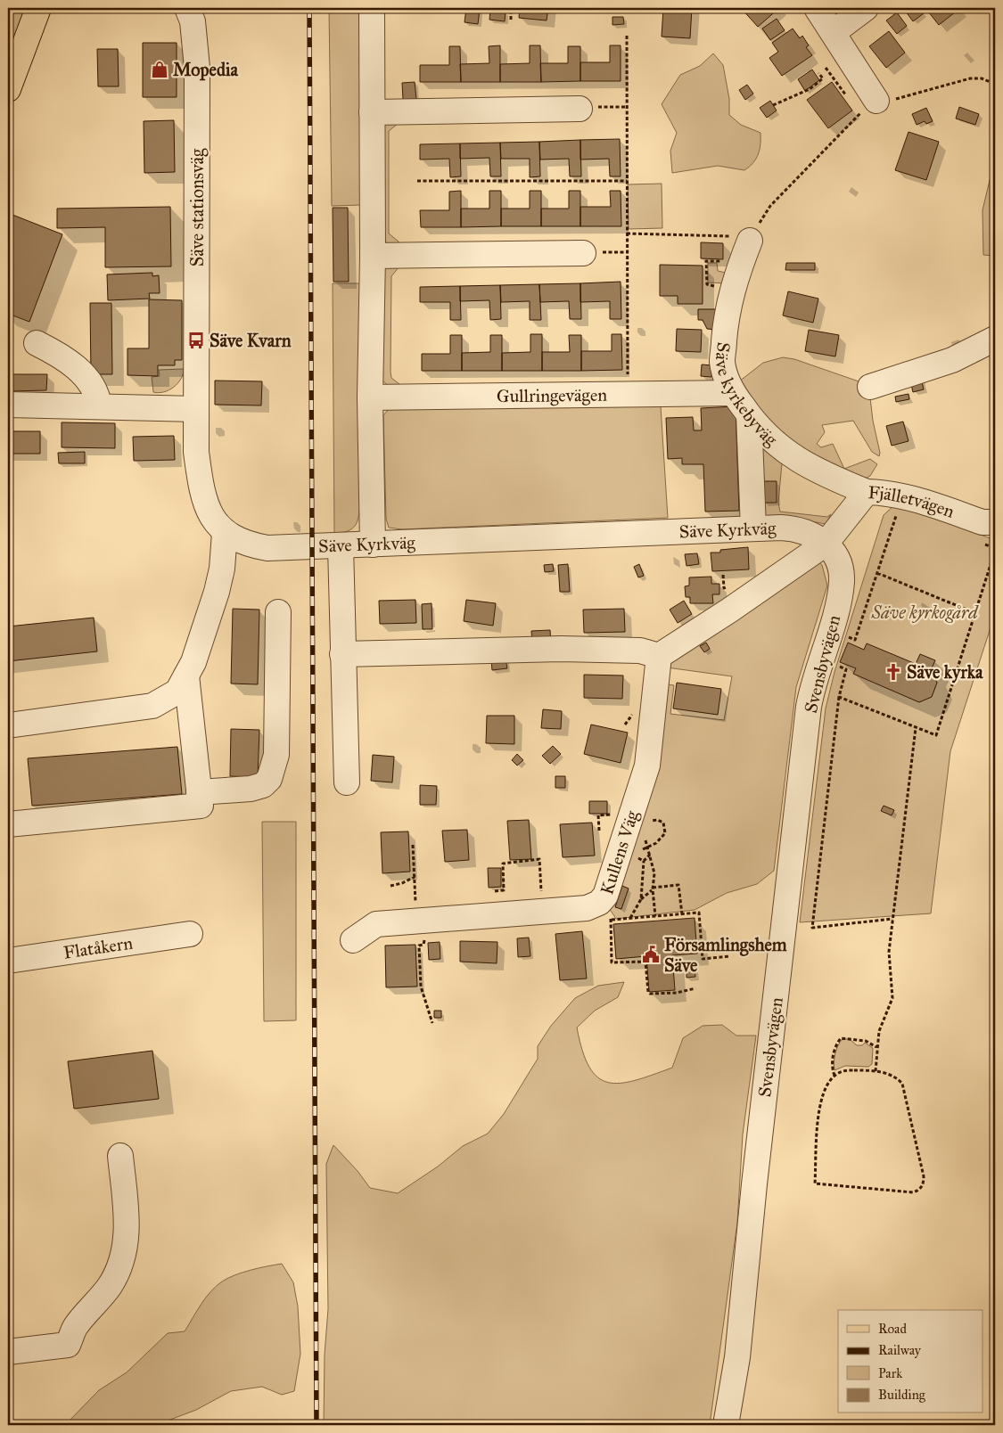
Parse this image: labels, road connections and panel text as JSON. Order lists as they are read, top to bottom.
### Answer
{
  "streets": {
    "street": [
      "Säve stationsväg",
      "Säve kyrkebyväg",
      "Gullringevägen",
      "Fjälletvägen",
      "Säve Kyrkväg",
      "Svensbyvägen",
      "Kullens Väg",
      "Flatåkern"
    ]
  },
  "crossings": [
    ["Säve stationsväg", "Säve Kyrkväg"],
    ["Säve kyrkebyväg", "Gullringevägen"],
    ["Säve kyrkebyväg", "Fjälletvägen"],
    ["Fjälletvägen", "Säve Kyrkväg"],
    ["Fjälletvägen", "Svensbyvägen"],
    ["Säve Kyrkväg", "Svensbyvägen"]
  ],
  "parks": ["Säve kyrkogård"],
  "places": {
    "shop": ["Mopedia"],
    "bus stop": ["Säve Kvarn"],
    "church": ["Säve kyrka"],
    "public building": ["Församlingshem Säve"]
  },
  "legend": [
    "Road",
    "Railway",
    "Park",
    "Building"
  ]
}
